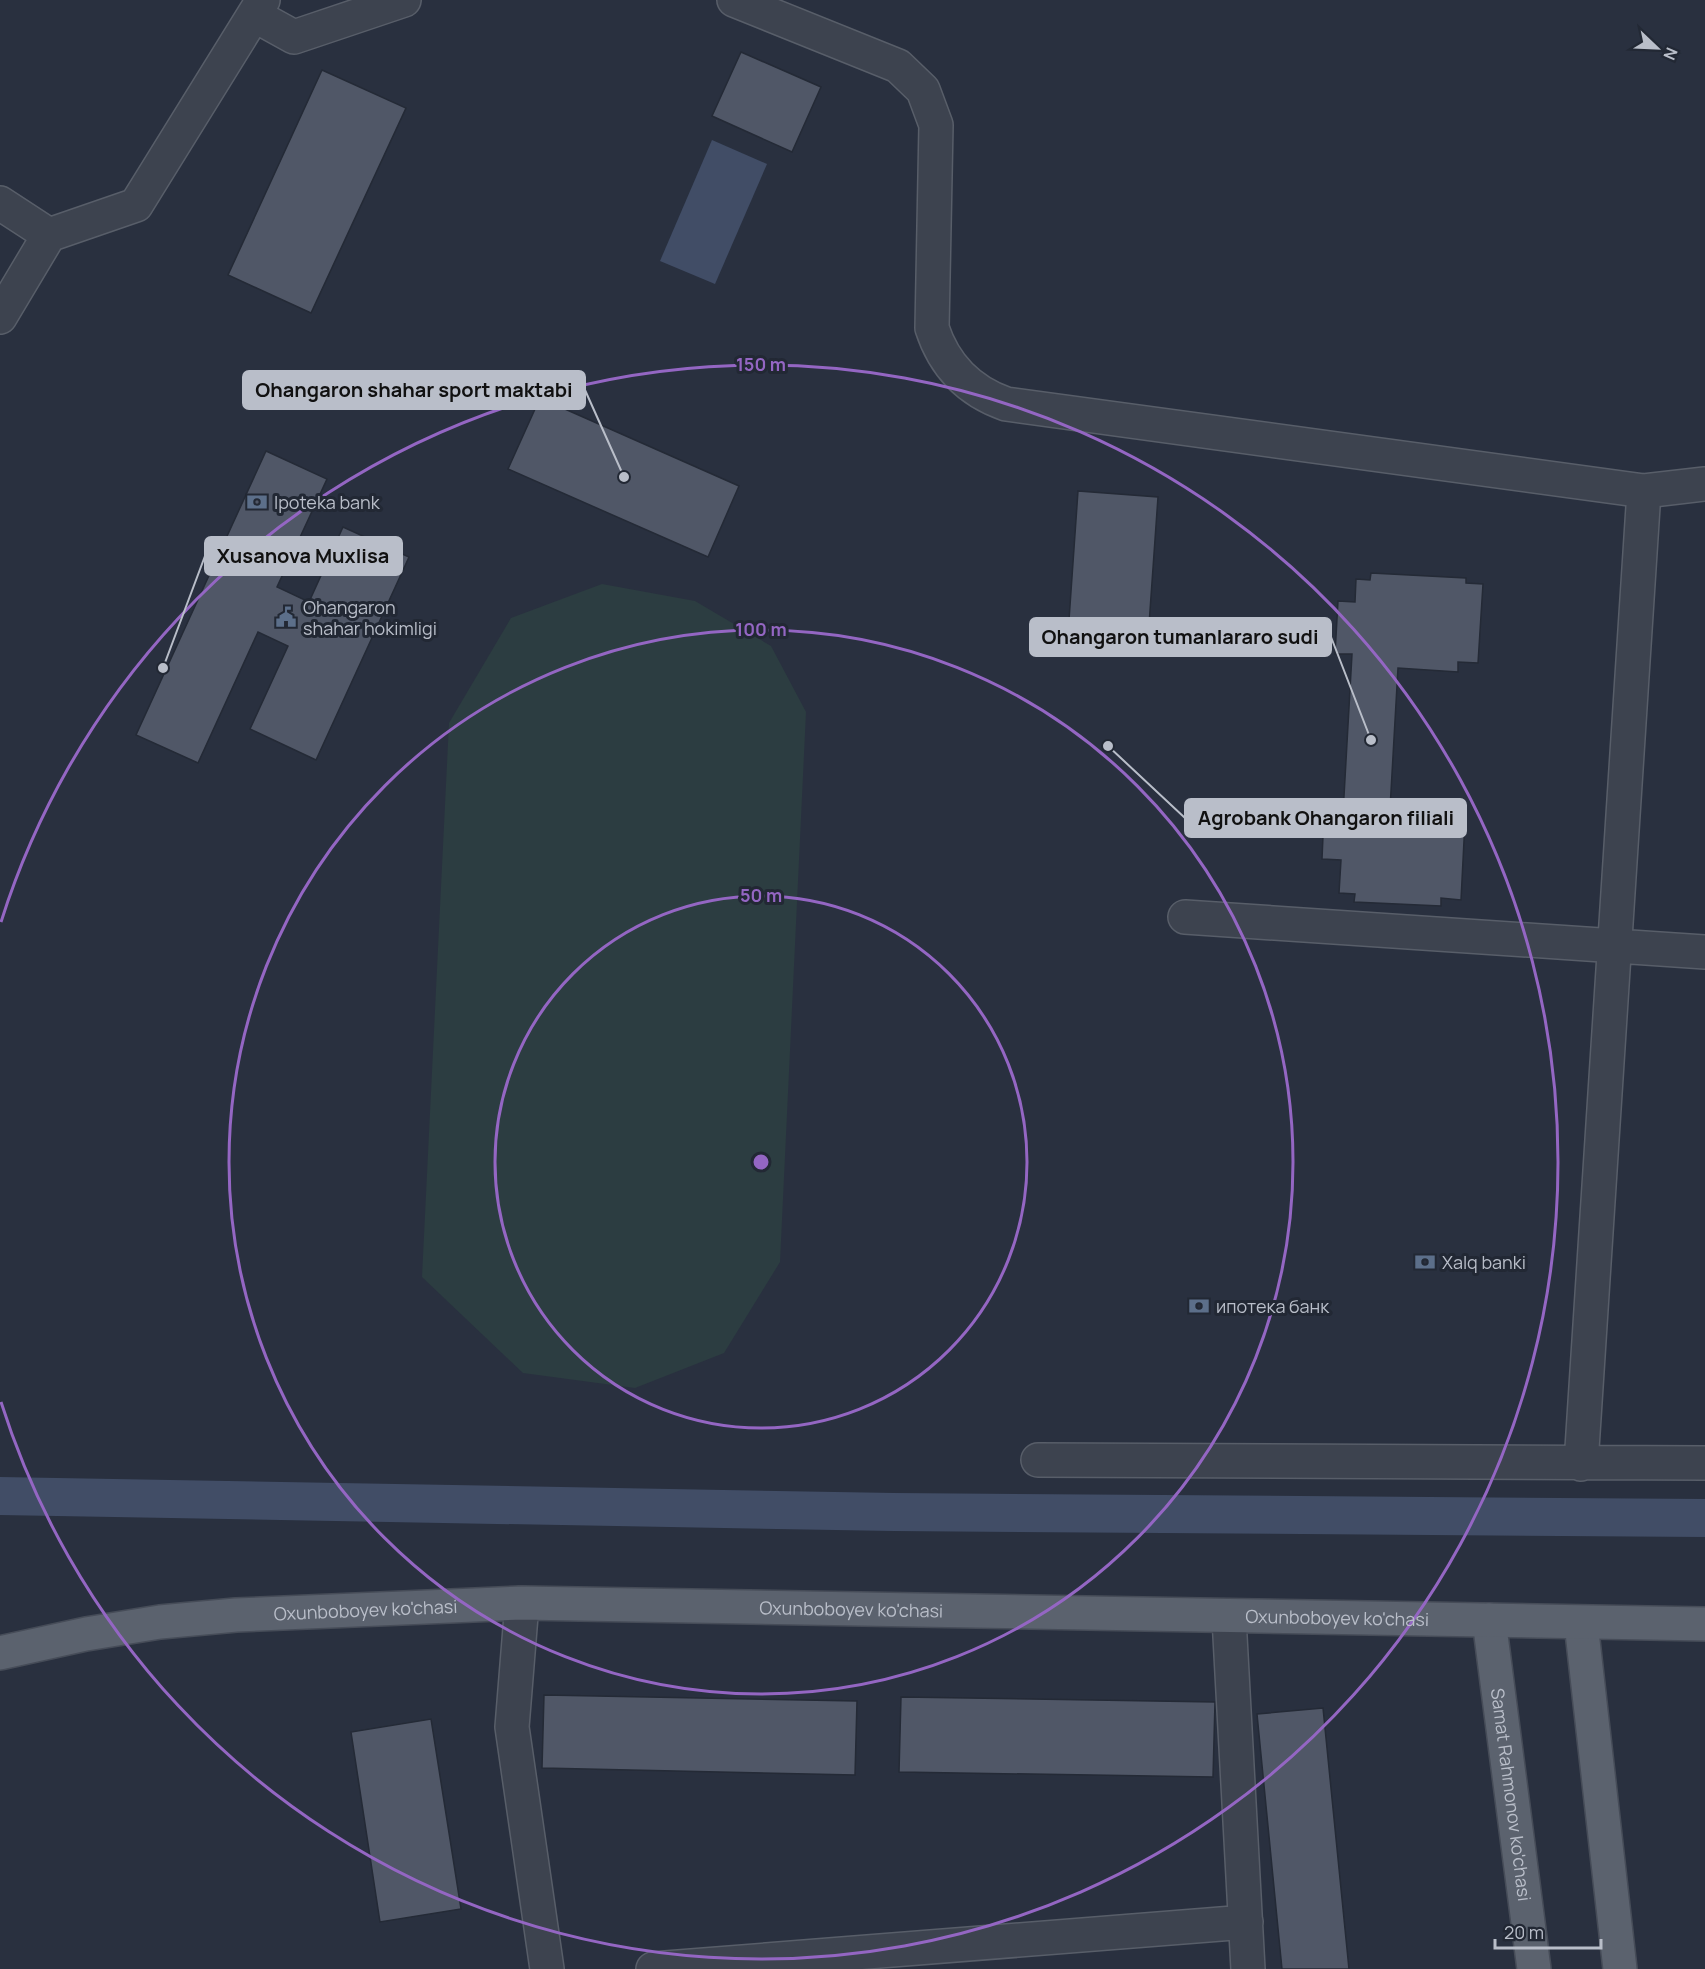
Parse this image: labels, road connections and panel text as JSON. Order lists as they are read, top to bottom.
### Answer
{
  "streets": {
    "main road": ["Oxunboboyev ko'chasi", "Samat Rahmonov ko'chasi"]
  },
  "crossings": [
    ["Oxunboboyev ko'chasi", "Samat Rahmonov ko'chasi"]
  ],
  "places": {
    "other": [
      "Ohangaron shahar sport maktabi",
      "Xusanova Muxlisa",
      "Ohangaron tumanlararo sudi",
      "Agrobank Ohangaron filiali"
    ],
    "bank": ["Ipoteka bank", "Xalq banki", "ипотека банк"],
    "public building": ["Ohangaron shahar hokimligi"]
  },
  "scale_bar": "20 m",
  "north": "bottom right",
  "rings": ["150 m", "100 m", "50 m"]
}
